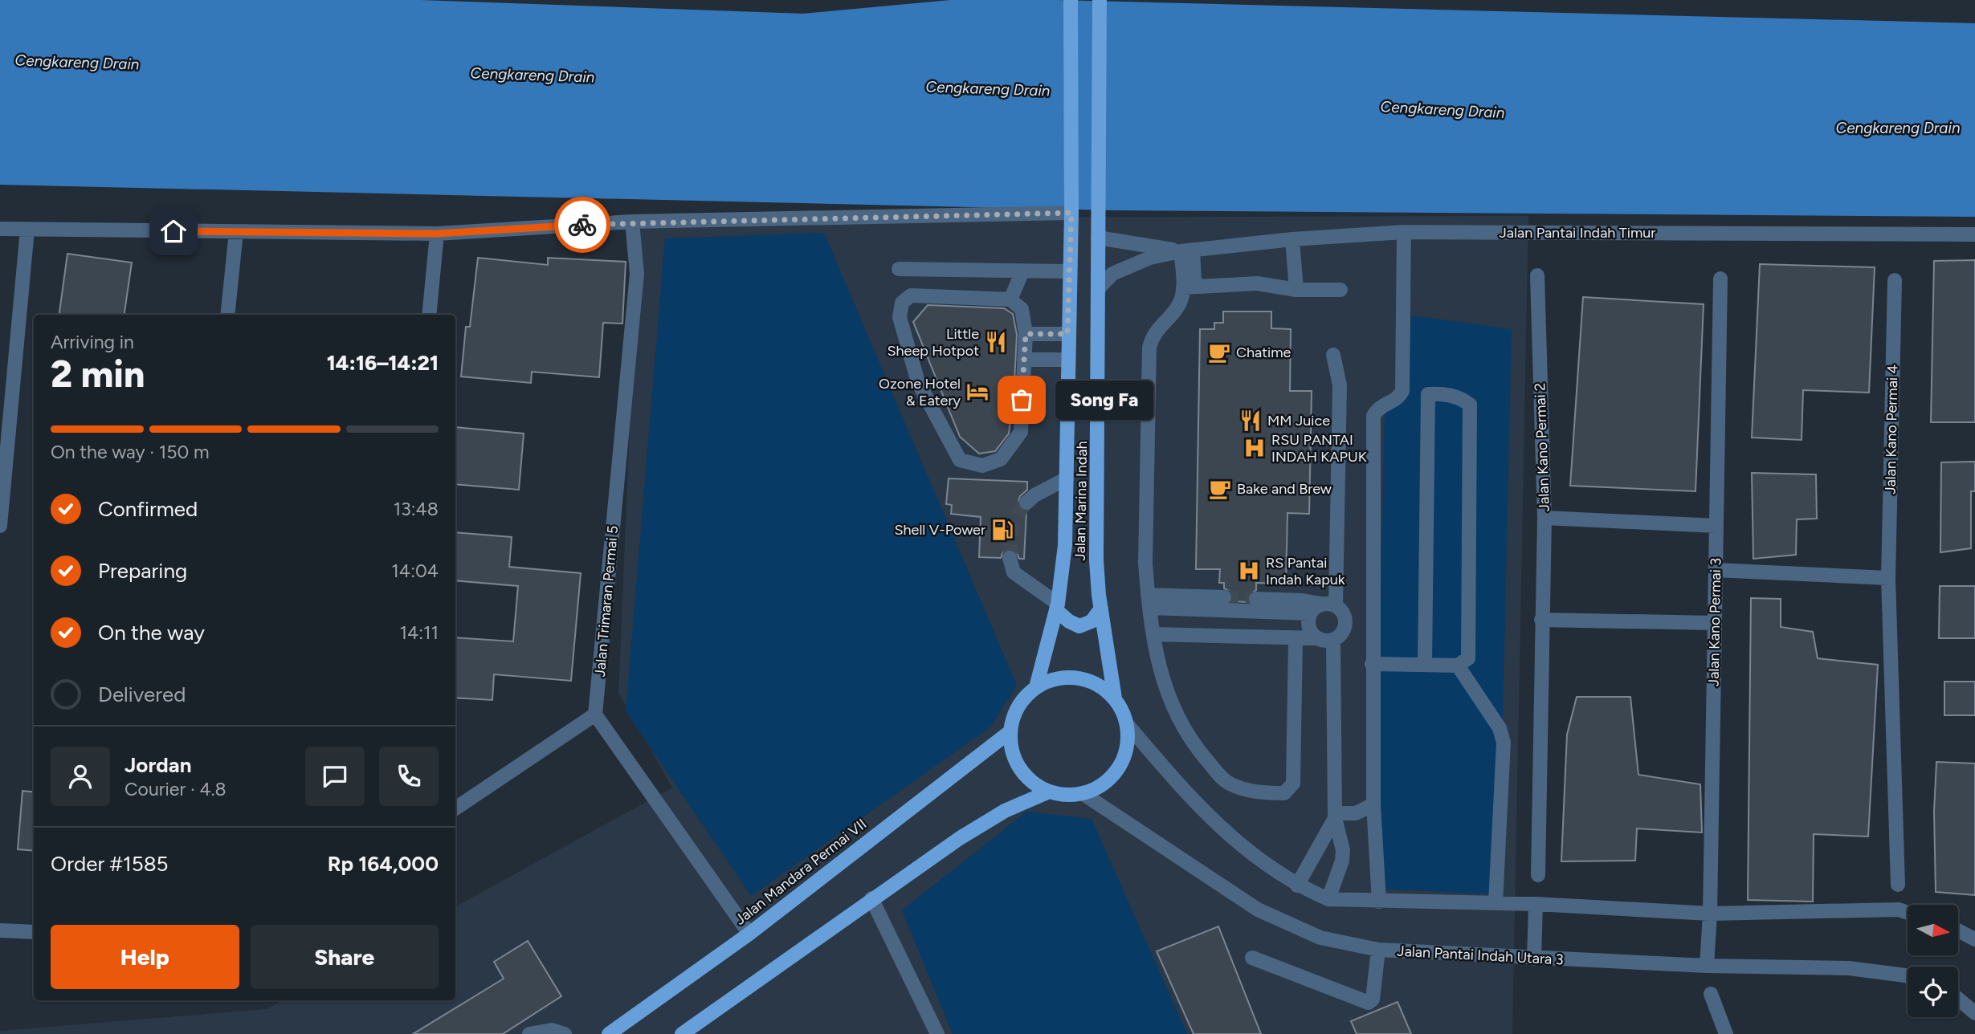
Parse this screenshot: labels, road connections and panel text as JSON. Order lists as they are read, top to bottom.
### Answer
{
  "streets": {
    "main road": ["Jalan Marina Indah", "Jalan Mandara Permai VII"],
    "street": [
      "Jalan Pantai Indah Timur",
      "Jalan Kano Permai 4",
      "Jalan Kano Permai 2",
      "Jalan Trimaran Permai 5",
      "Jalan Kano Permai 3",
      "Jalan Pantai Indah Utara 3"
    ]
  },
  "crossings": [
    ["Jalan Pantai Indah Timur", "Jalan Marina Indah"],
    ["Jalan Marina Indah", "Jalan Mandara Permai VII"],
    ["Jalan Marina Indah", "Jalan Pantai Indah Utara 3"],
    ["Jalan Kano Permai 3", "Jalan Pantai Indah Utara 3"],
    ["Jalan Mandara Permai VII", "Jalan Pantai Indah Utara 3"]
  ],
  "water": ["Cengkareng Drain"],
  "places": {
    "restaurant": ["Little Sheep Hotpot", "MM Juice"],
    "cafe": ["Chatime", "Bake and Brew"],
    "hotel": ["Ozone Hotel & Eatery"],
    "other": ["Song Fa"],
    "hospital": ["RSU PANTAI INDAH KAPUK", "RS Pantai Indah Kapuk"],
    "fuel station": ["Shell V-Power"]
  },
  "north": "right",
  "page": {
    "heading": ["2 min", "Arriving in", "14:16–14:21"],
    "panel": [
      "Jordan",
      "Courier · 4.8",
      "Order #1585",
      "Rp 164,000"
    ],
    "bubble": "Song Fa",
    "bar": "On the way · 150 m",
    "list": [
      ["Confirmed", "13:48"],
      ["Preparing", "14:04"],
      ["On the way", "14:11"],
      "Delivered"
    ],
    "buttons": ["Help", "Share"]
  }
}
